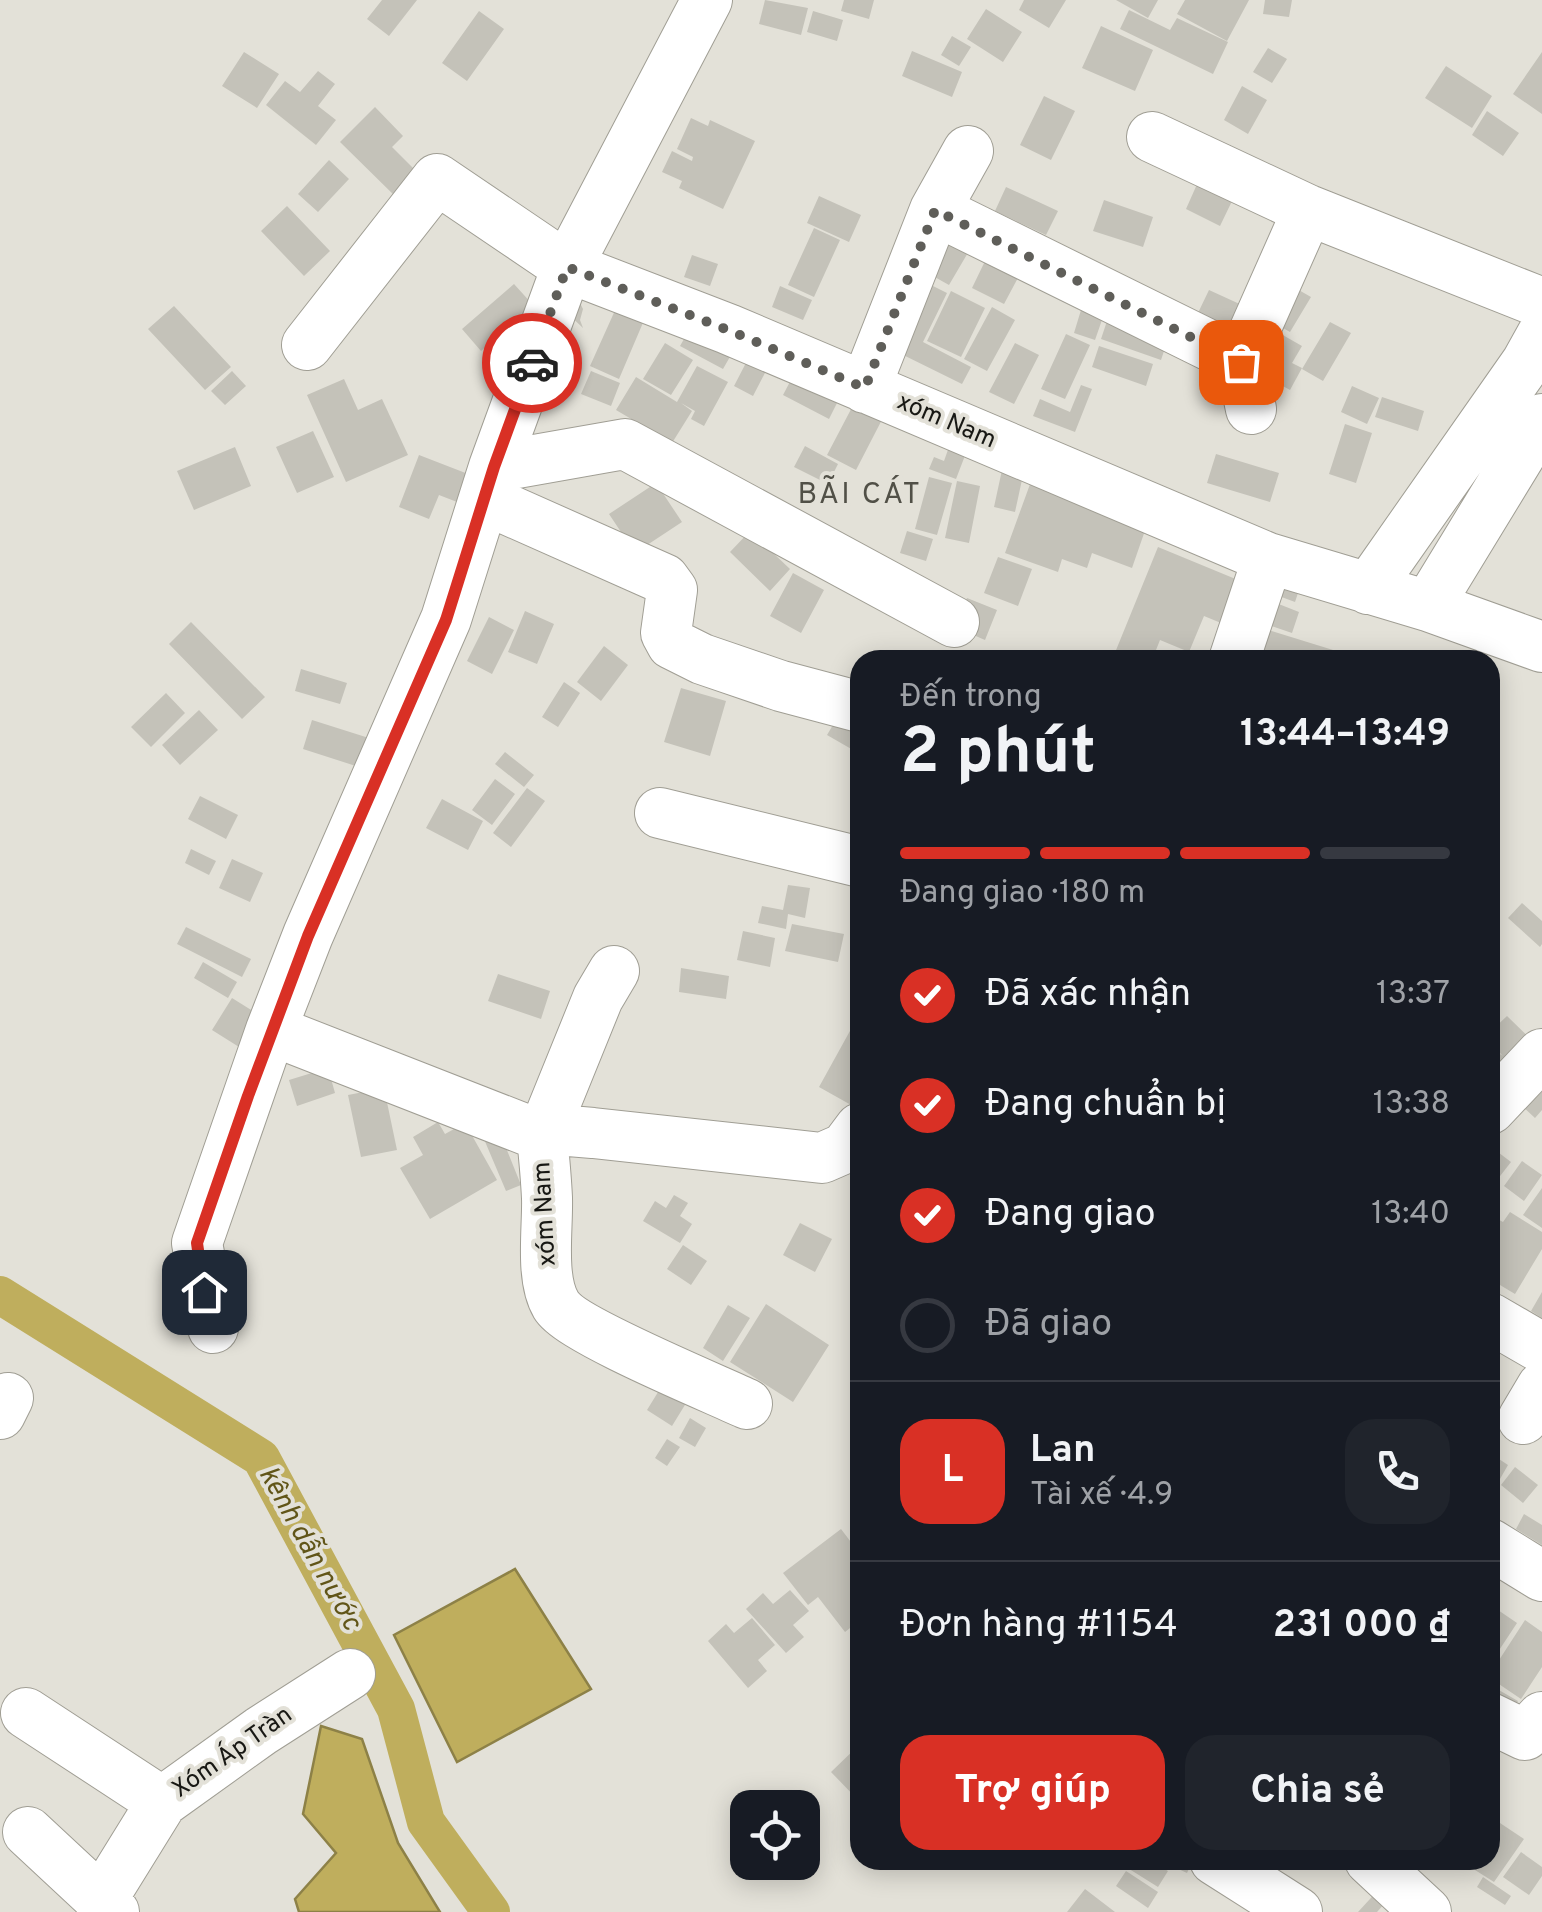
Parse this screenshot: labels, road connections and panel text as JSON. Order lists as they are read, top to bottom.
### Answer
{
  "streets": {
    "street": ["xóm Nam", "Xóm Áp Tràn"]
  },
  "districts": ["BÃI CÁT"],
  "water": ["kênh dẫn nước"],
  "page": {
    "heading": ["2 phút", "Đến trong", "13:44–13:49"],
    "panel": [
      "Lan",
      "Tài xế · 4.9",
      "Đơn hàng #1154",
      "231 000 ₫"
    ],
    "bar": "Đang giao · 180 m",
    "list": [
      ["Đã xác nhận", "13:37"],
      ["Đang chuẩn bị", "13:38"],
      ["Đang giao", "13:40"],
      "Đã giao"
    ],
    "round": "L",
    "buttons": ["Trợ giúp", "Chia sẻ"]
  }
}
